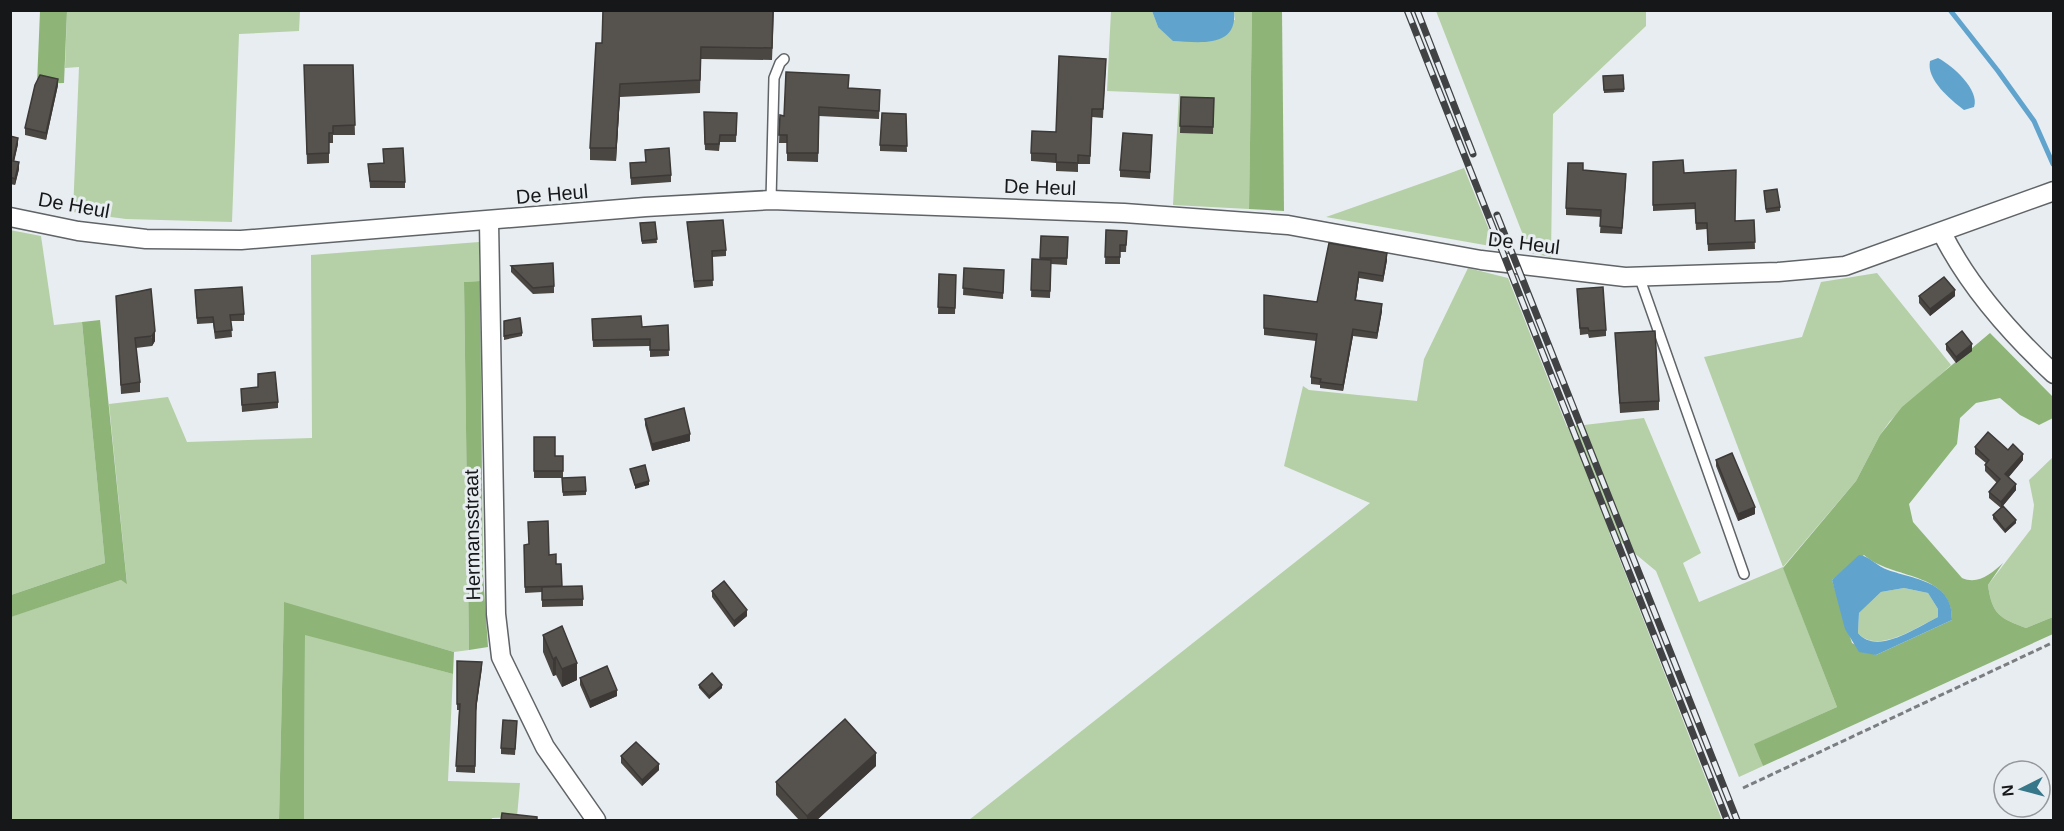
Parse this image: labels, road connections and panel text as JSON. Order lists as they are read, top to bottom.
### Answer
{
  "streets": {
    "street": ["De Heul", "Hermansstraat"]
  },
  "crossings": [
    ["De Heul", "Hermansstraat"]
  ],
  "north": "left"
}
